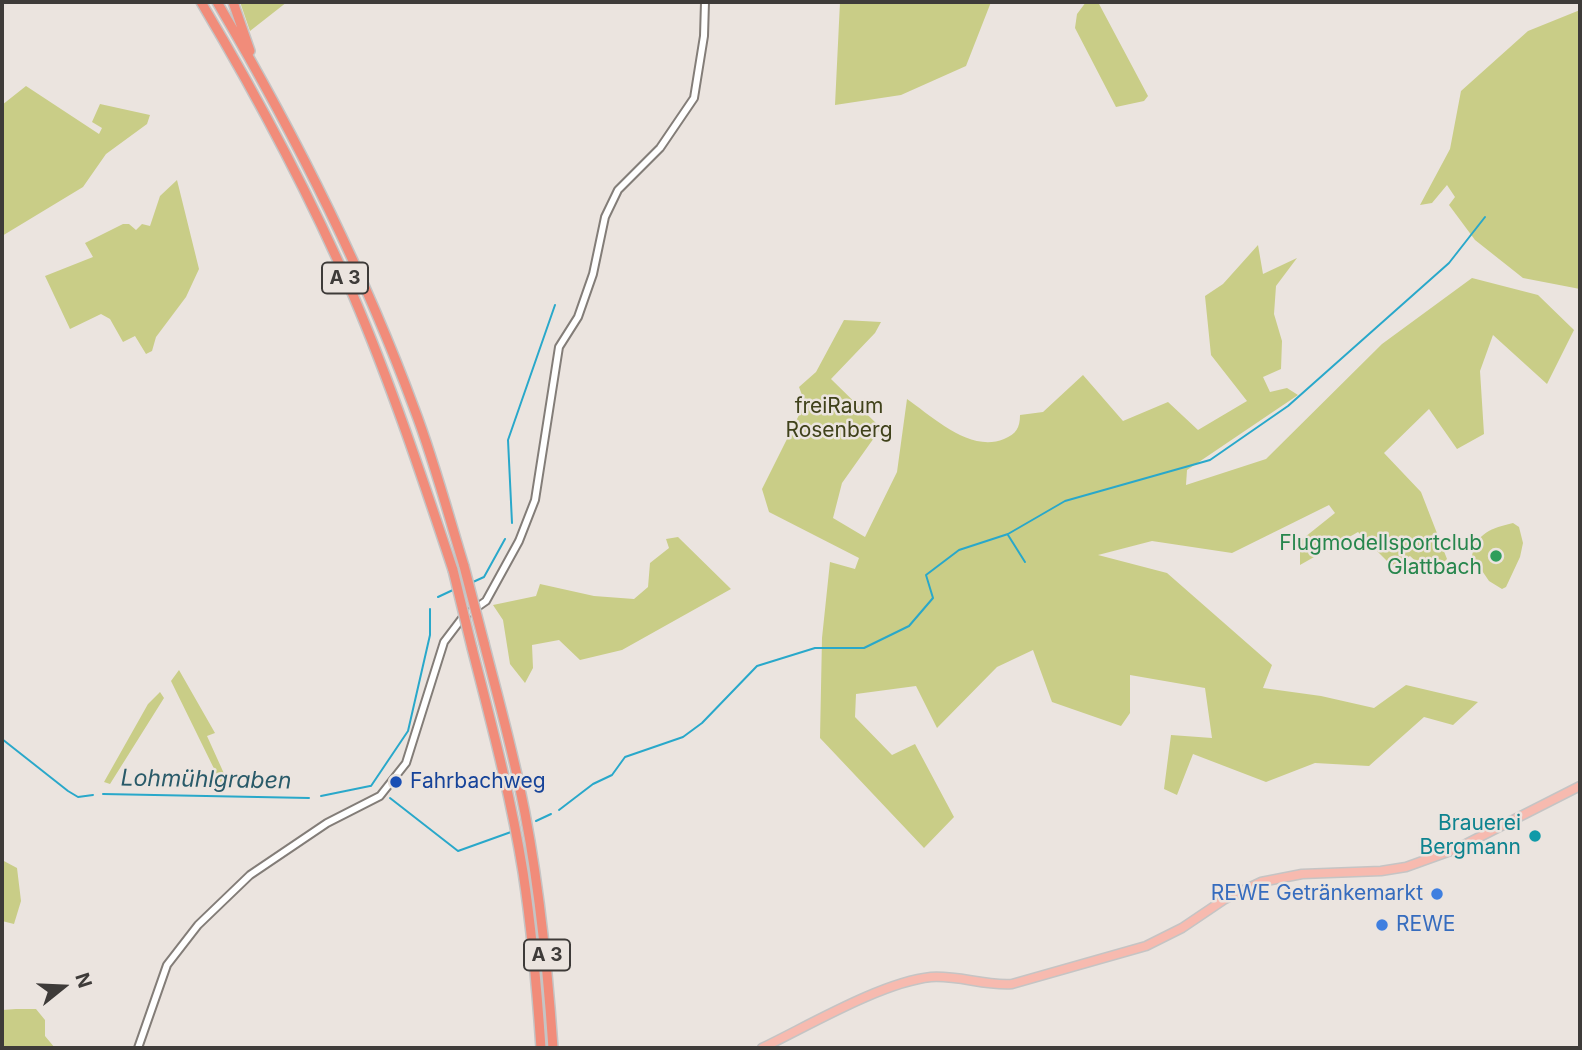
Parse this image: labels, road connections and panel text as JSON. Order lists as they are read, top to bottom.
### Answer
{
  "streets": {
    "highway": ["A 3"]
  },
  "water": ["Lohmühlgraben"],
  "parks": ["freiRaum Rosenberg"],
  "places": [
    "Flugmodellsportclub Glattbach",
    "Fahrbachweg",
    "Brauerei Bergmann",
    "REWE Getränkemarkt",
    "REWE"
  ],
  "north": "right"
}
